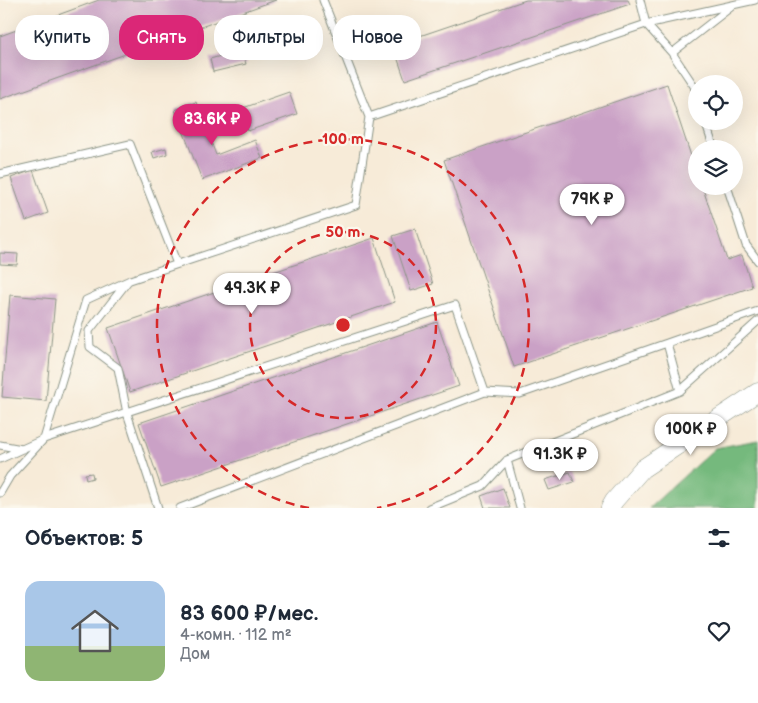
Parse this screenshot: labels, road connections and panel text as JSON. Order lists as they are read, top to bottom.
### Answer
{
  "page": {
    "chip": [
      "Купить",
      "Снять",
      "Фильтры",
      "Новое"
    ],
    "price": [
      "83.6K ₽",
      "79K ₽",
      "49.3K ₽",
      "100K ₽",
      "91.3K ₽"
    ],
    "heading": "Объектов: 5",
    "list": [
      {
        "name": "83 600 ₽/мес.",
        "note": "4-комн. · 112 m² · Дом"
      }
    ]
  },
  "rings": ["100 m", "50 m"]
}
